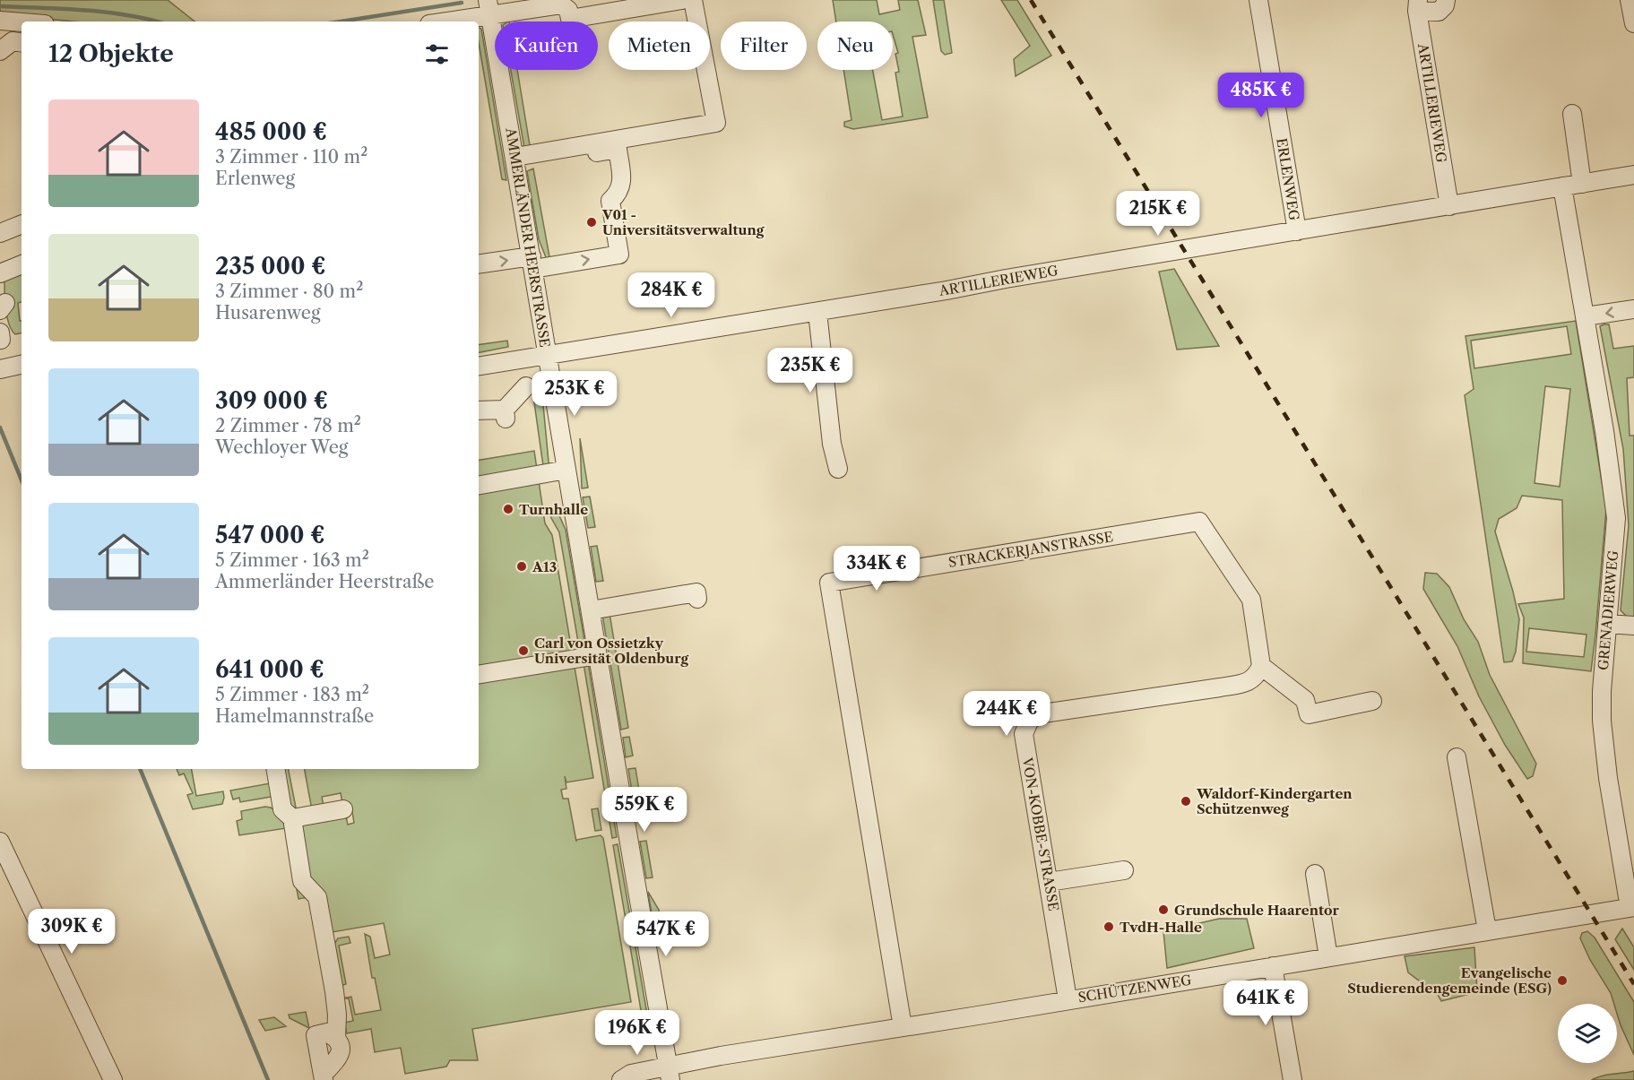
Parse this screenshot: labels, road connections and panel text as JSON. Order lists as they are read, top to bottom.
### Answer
{
  "streets": {
    "street": [
      "ARTILLERIEWEG",
      "ERLENWEG",
      "AMMERLÄNDER HEERSTRASSE",
      "STRACKERJANSTRASSE",
      "GRENADIERWEG",
      "VON-KOBBE-STRASSE",
      "SCHÜTZENWEG"
    ]
  },
  "crossings": [
    ["ARTILLERIEWEG", "ERLENWEG"],
    ["ARTILLERIEWEG", "AMMERLÄNDER HEERSTRASSE"],
    ["ARTILLERIEWEG", "GRENADIERWEG"],
    ["AMMERLÄNDER HEERSTRASSE", "SCHÜTZENWEG"],
    ["STRACKERJANSTRASSE", "VON-KOBBE-STRASSE"],
    ["STRACKERJANSTRASSE", "SCHÜTZENWEG"],
    ["GRENADIERWEG", "SCHÜTZENWEG"],
    ["VON-KOBBE-STRASSE", "SCHÜTZENWEG"]
  ],
  "places": [
    "V01 - Universitätsverwaltung",
    "Turnhalle",
    "A13",
    "Carl von Ossietzky Universität Oldenburg",
    "Waldorf-Kindergarten Schützenweg",
    "Grundschule Haarentor",
    "TvdH-Halle",
    "Evangelische Studierendengemeinde (ESG)"
  ],
  "page": {
    "chip": [
      "Kaufen",
      "Mieten",
      "Filter",
      "Neu"
    ],
    "heading": "12 Objekte",
    "price": [
      "485K €",
      "215K €",
      "284K €",
      "235K €",
      "253K €",
      "334K €",
      "244K €",
      "559K €",
      "309K €",
      "547K €",
      "641K €",
      "196K €"
    ],
    "list": [
      {
        "name": "485 000 €",
        "note": "3 Zimmer · 110 m² · Erlenweg"
      },
      {
        "name": "235 000 €",
        "note": "3 Zimmer · 80 m² · Husarenweg"
      },
      {
        "name": "309 000 €",
        "note": "2 Zimmer · 78 m² · Wechloyer Weg"
      },
      {
        "name": "547 000 €",
        "note": "5 Zimmer · 163 m² · Ammerländer Heerstraße"
      },
      {
        "name": "641 000 €",
        "note": "5 Zimmer · 183 m² · Hamelmannstraße"
      }
    ]
  }
}
